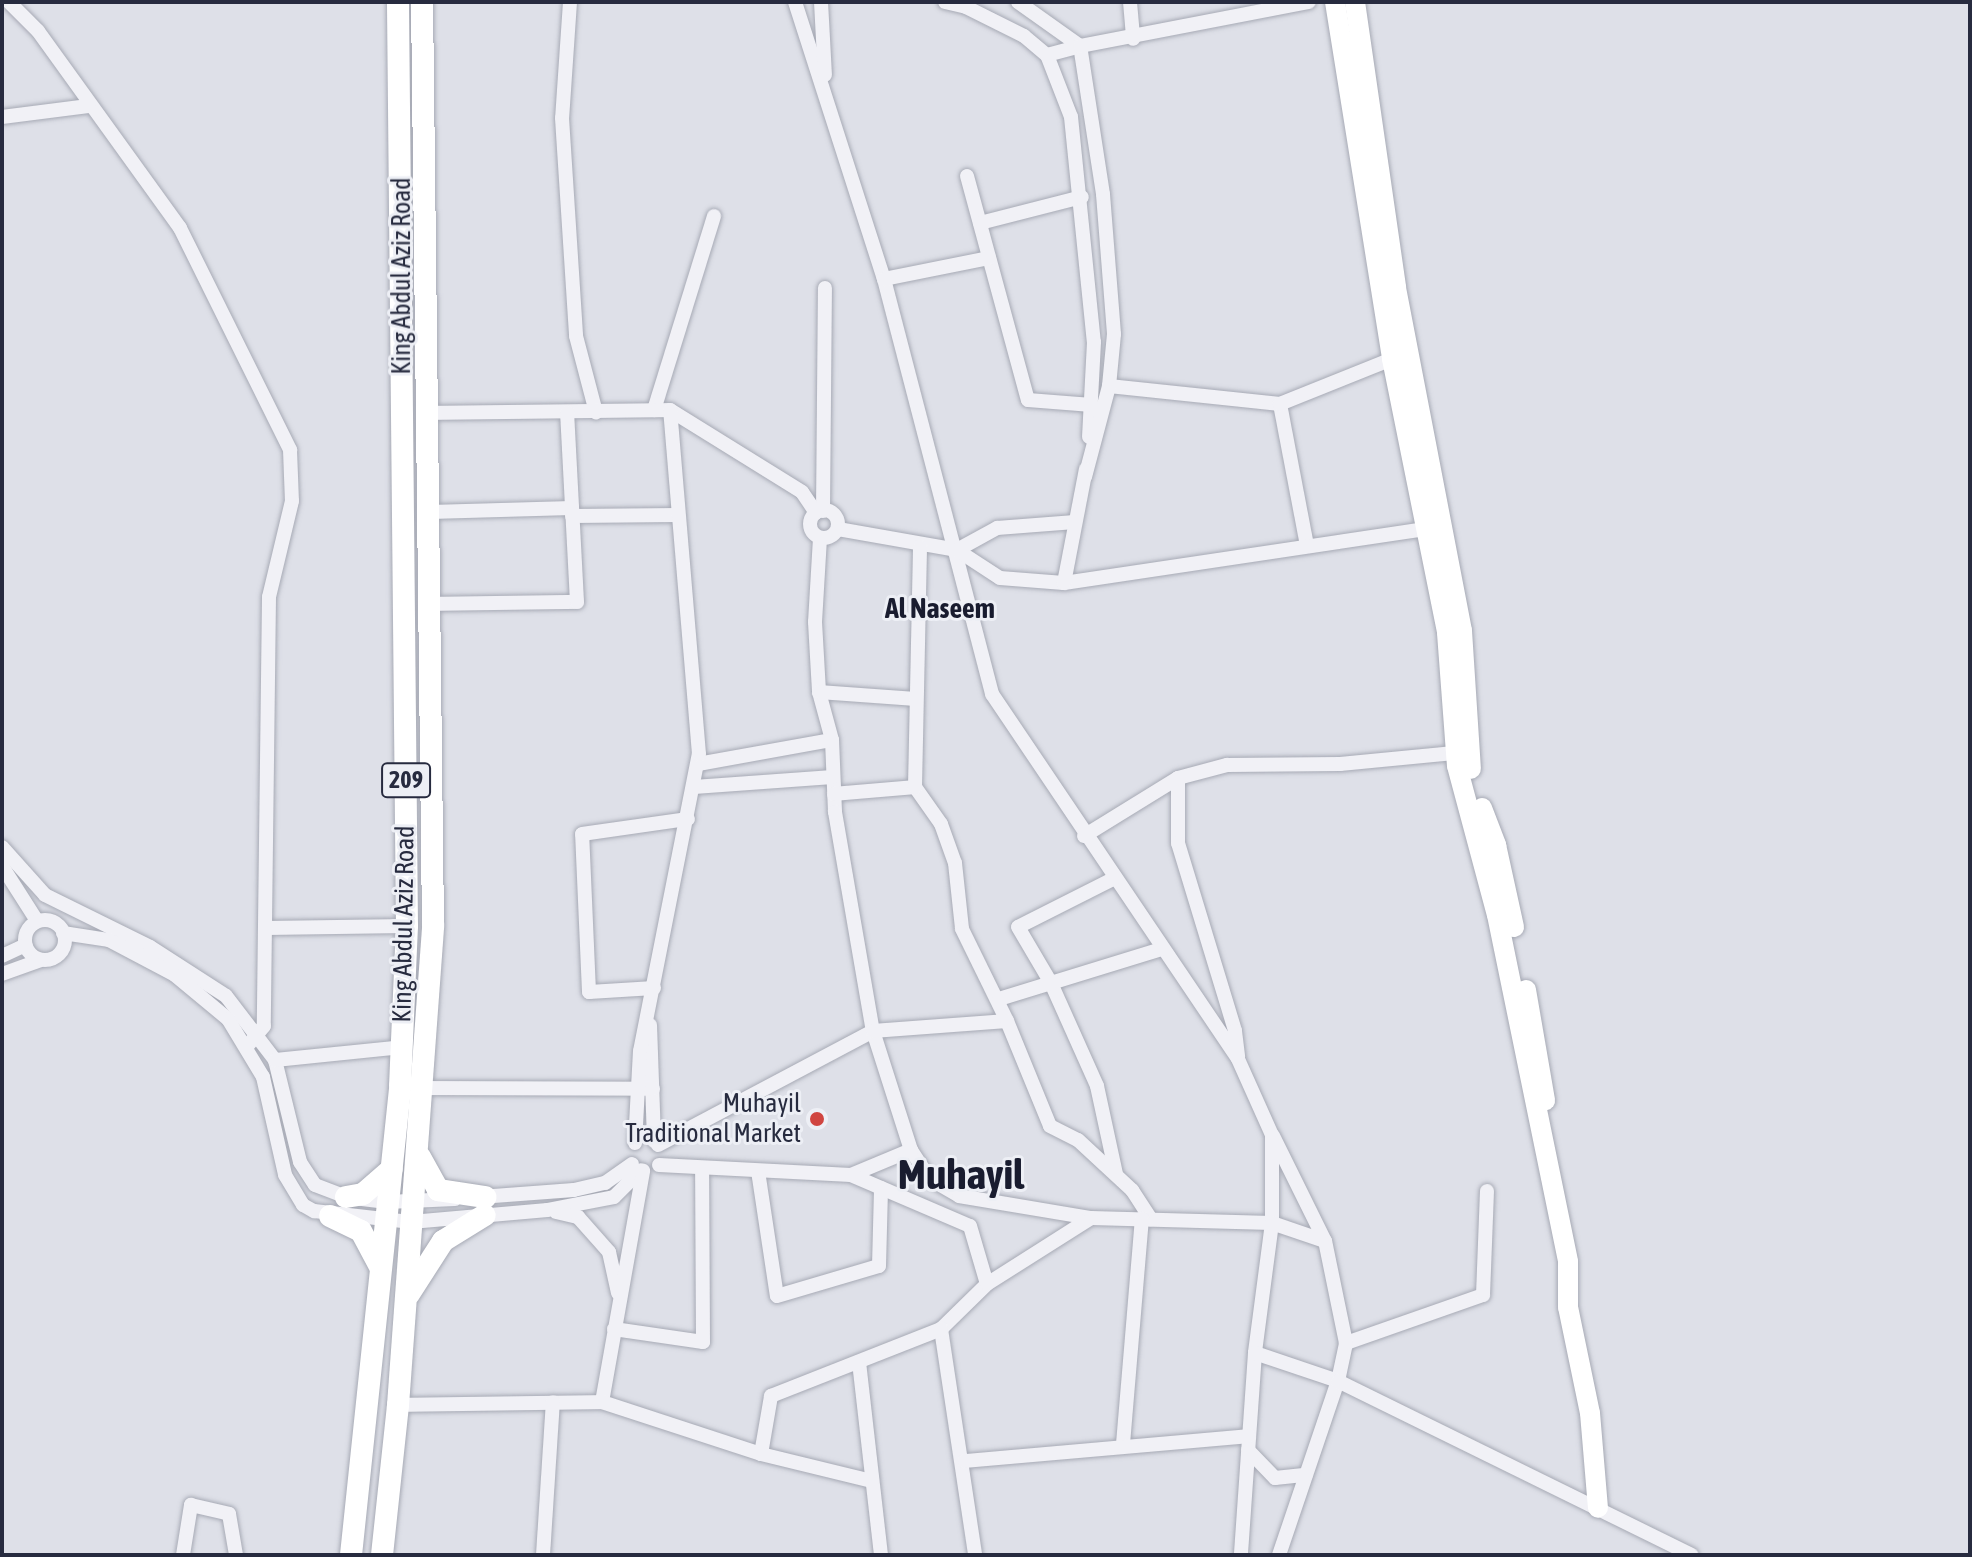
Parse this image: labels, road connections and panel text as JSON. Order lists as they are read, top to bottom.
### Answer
{
  "streets": {
    "main road": ["King Abdul Aziz Road", "209"]
  },
  "districts": ["Al Naseem", "Muhayil"],
  "places": ["Muhayil Traditional Market"]
}
